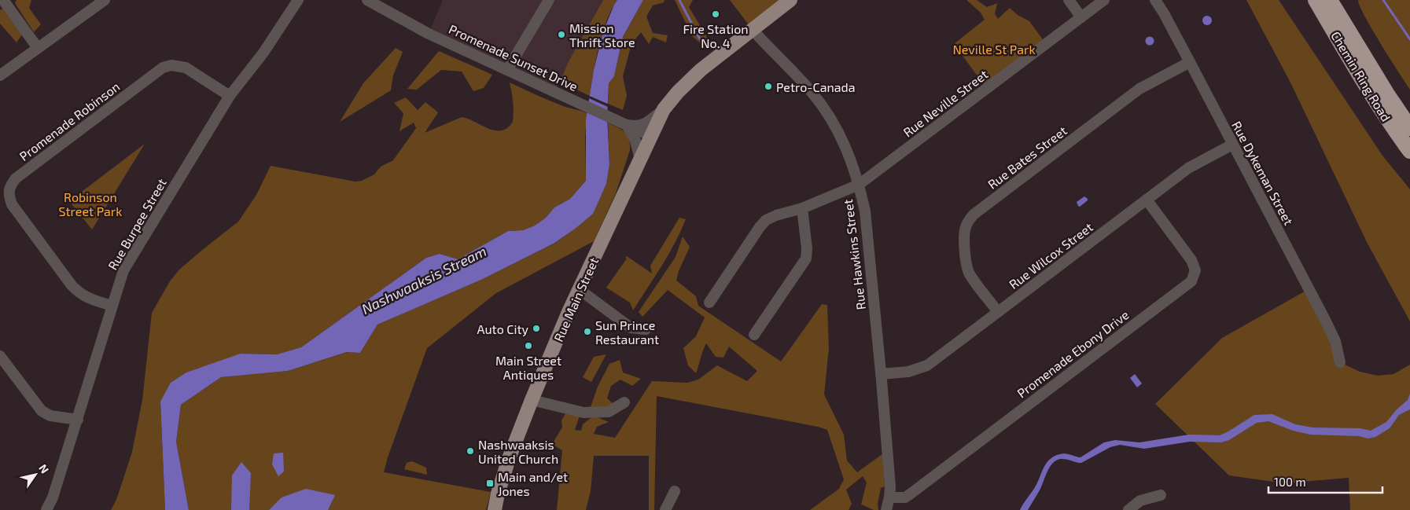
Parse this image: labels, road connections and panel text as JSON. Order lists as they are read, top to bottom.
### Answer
{
  "streets": {
    "highway": ["Chemin Ring Road"],
    "main road": ["Rue Main Street"],
    "street": [
      "Promenade Sunset Drive",
      "Rue Neville Street",
      "Promenade Robinson",
      "Rue Bates Street",
      "Rue Dykeman Street",
      "Rue Burpee Street",
      "Rue Hawkins Street",
      "Rue Wilcox Street",
      "Promenade Ebony Drive"
    ]
  },
  "crossings": [
    ["Promenade Sunset Drive", "Rue Main Street"],
    ["Rue Neville Street", "Rue Hawkins Street"],
    ["Promenade Robinson", "Rue Burpee Street"],
    ["Rue Bates Street", "Rue Dykeman Street"],
    ["Rue Bates Street", "Rue Wilcox Street"],
    ["Rue Dykeman Street", "Rue Wilcox Street"],
    ["Rue Hawkins Street", "Rue Wilcox Street"],
    ["Rue Hawkins Street", "Rue Main Street"],
    ["Rue Hawkins Street", "Promenade Ebony Drive"],
    ["Rue Wilcox Street", "Promenade Ebony Drive"]
  ],
  "water": ["Nashwaaksis Stream"],
  "parks": ["Neville St Park", "Robinson Street Park"],
  "places": {
    "other": [
      "Fire Station No. 4",
      "Mission Thrift Store",
      "Petro-Canada",
      "Auto City",
      "Sun Prince Restaurant",
      "Main Street Antiques",
      "Nashwaaksis United Church"
    ],
    "transit": ["Main and/et Jones"]
  },
  "scale_bar": "100 m",
  "north": "top right"
}
